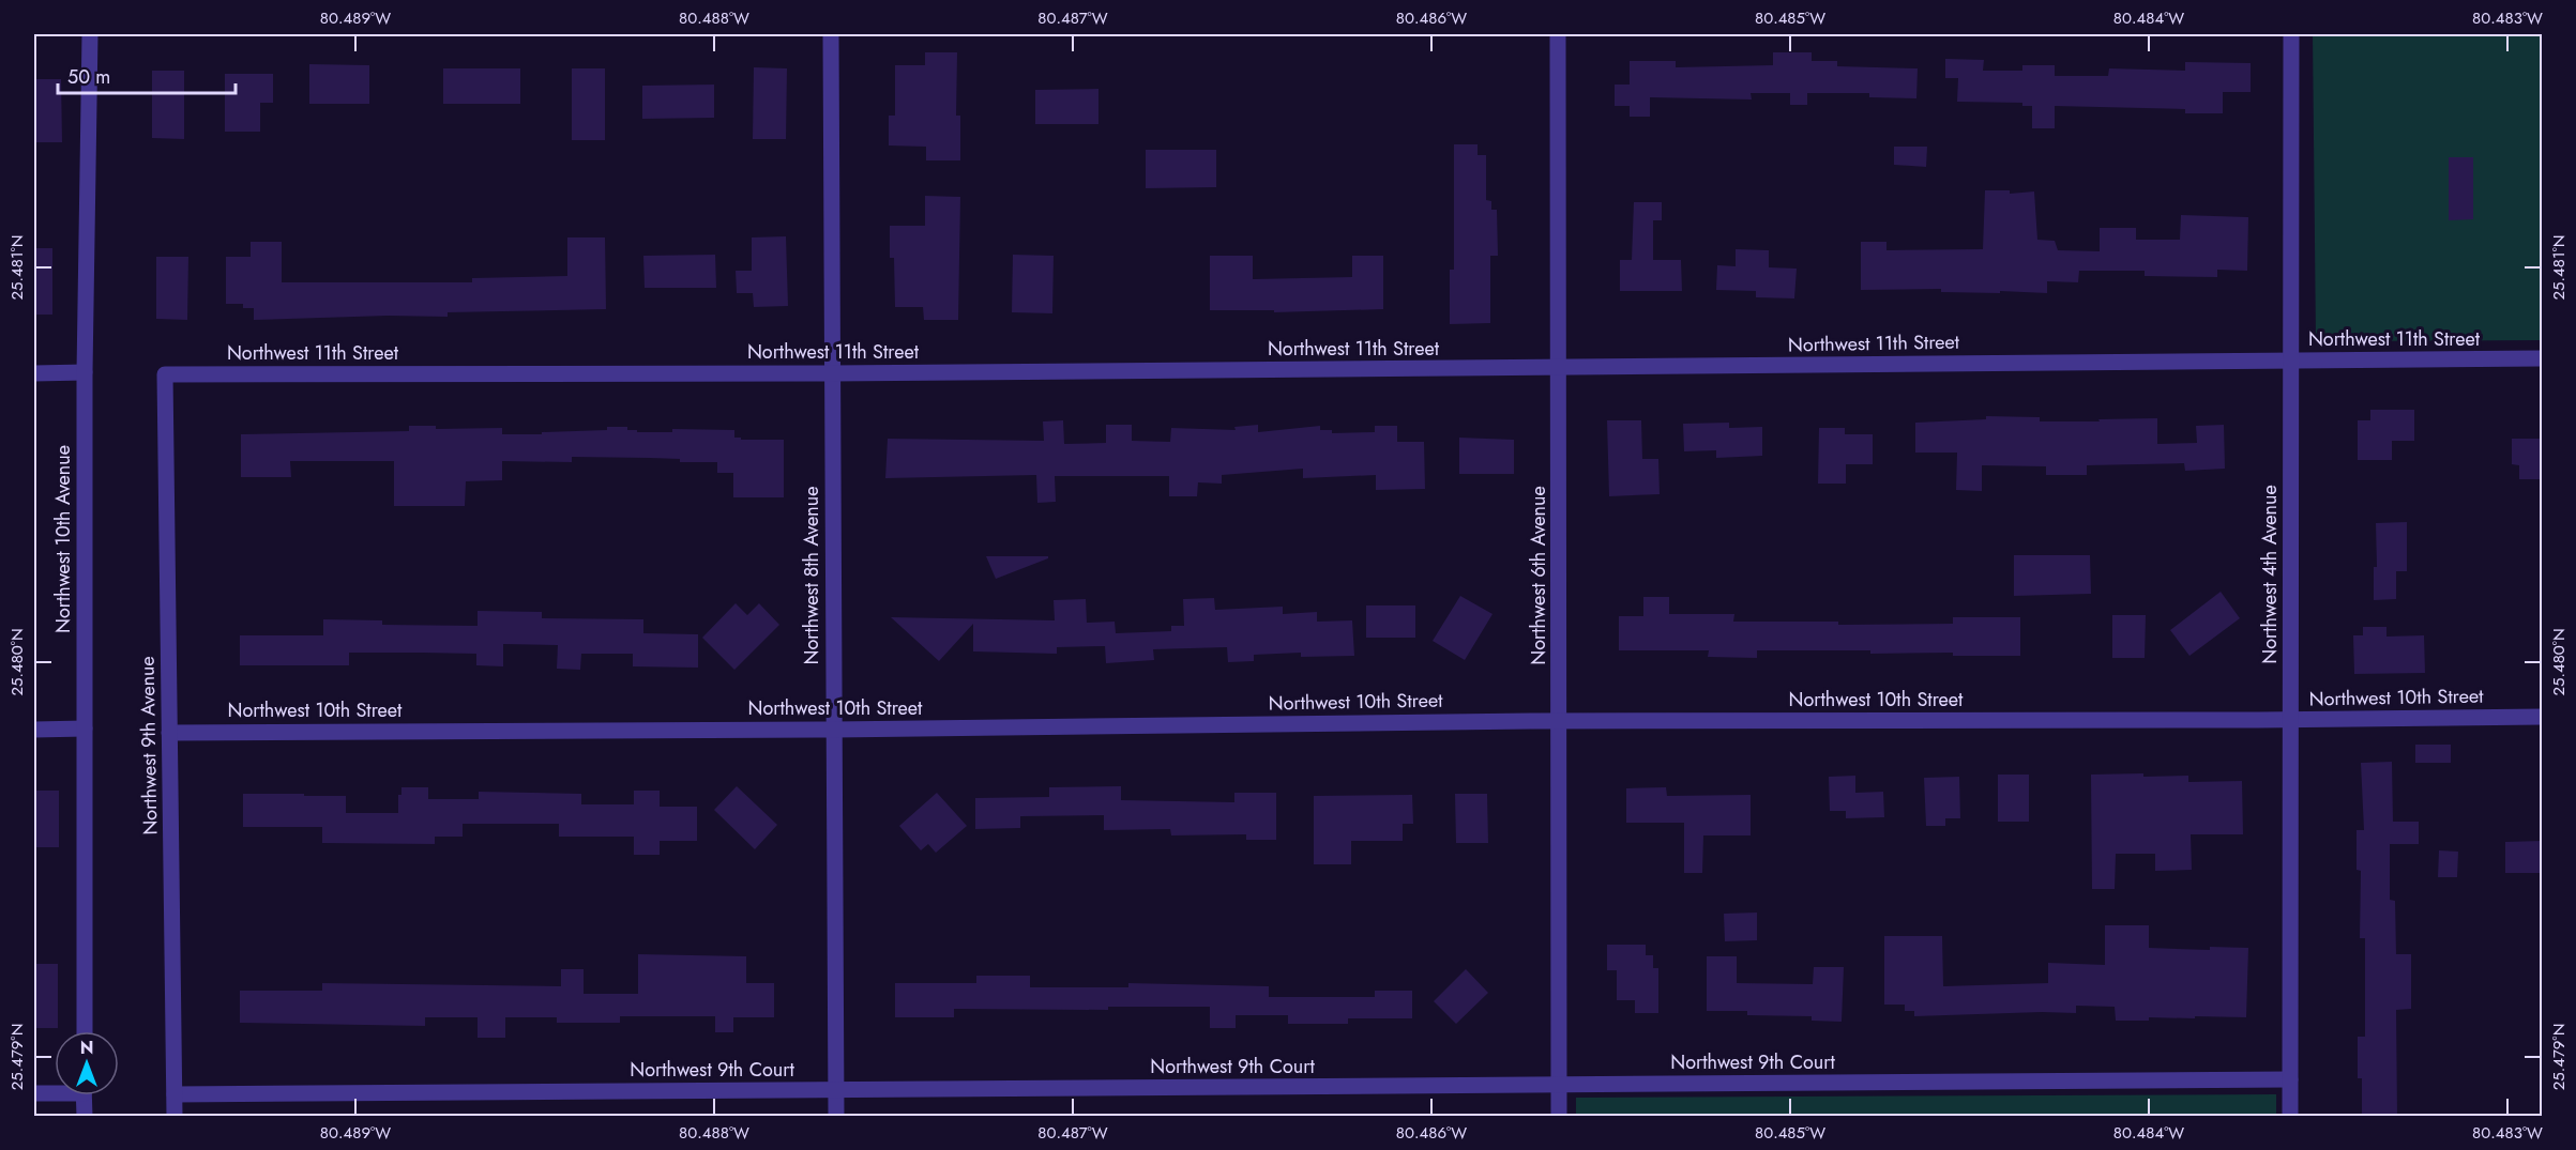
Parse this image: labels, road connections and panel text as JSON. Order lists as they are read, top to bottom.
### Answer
{
  "streets": {
    "street": [
      "Northwest 11th Street",
      "Northwest 10th Avenue",
      "Northwest 4th Avenue",
      "Northwest 8th Avenue",
      "Northwest 6th Avenue",
      "Northwest 10th Street",
      "Northwest 9th Avenue",
      "Northwest 9th Court"
    ]
  },
  "crossings": [
    ["Northwest 11th Street", "Northwest 4th Avenue"],
    ["Northwest 11th Street", "Northwest 8th Avenue"],
    ["Northwest 11th Street", "Northwest 6th Avenue"],
    ["Northwest 11th Street", "Northwest 9th Avenue"],
    ["Northwest 4th Avenue", "Northwest 10th Street"],
    ["Northwest 4th Avenue", "Northwest 9th Court"],
    ["Northwest 8th Avenue", "Northwest 10th Street"],
    ["Northwest 8th Avenue", "Northwest 9th Court"],
    ["Northwest 6th Avenue", "Northwest 10th Street"],
    ["Northwest 6th Avenue", "Northwest 9th Court"],
    ["Northwest 10th Street", "Northwest 9th Avenue"],
    ["Northwest 9th Avenue", "Northwest 9th Court"]
  ],
  "scale_bar": "50 m",
  "north": "top",
  "coordinates": [
    "80.489°W",
    "80.488°W",
    "80.487°W",
    "80.486°W",
    "80.485°W",
    "80.484°W",
    "80.483°W",
    "25.481°N",
    "25.480°N",
    "25.479°N"
  ]
}
